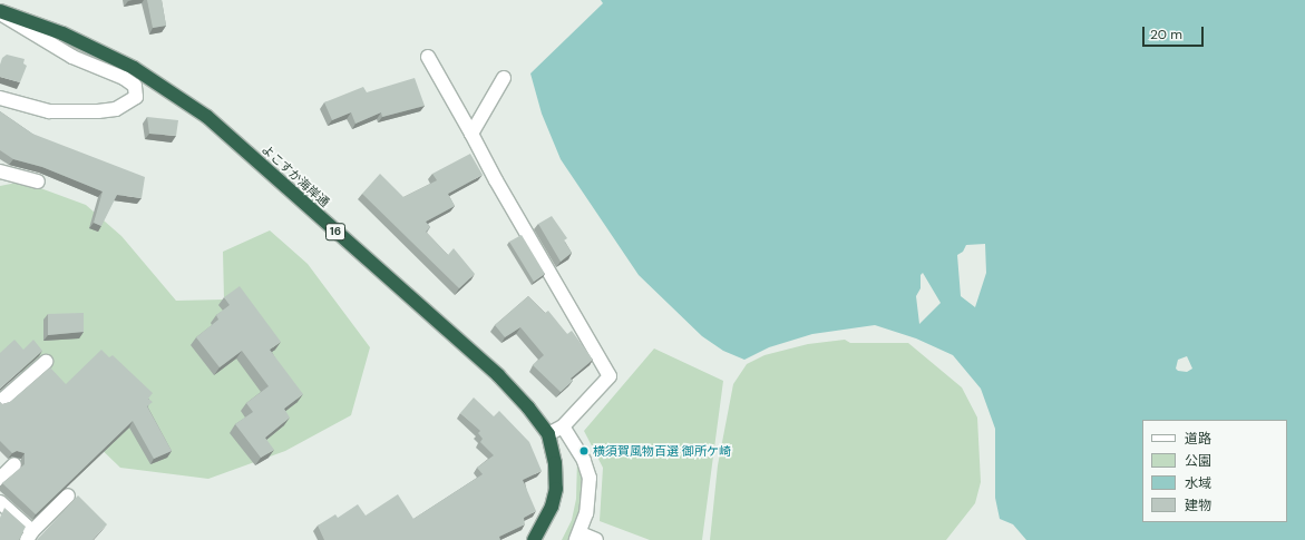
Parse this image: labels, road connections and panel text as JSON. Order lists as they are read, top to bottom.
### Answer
{
  "streets": {
    "highway": ["よこすか海岸通", "16"]
  },
  "places": ["横須賀風物百選 御所ケ崎"],
  "legend": [
    "道路",
    "公園",
    "水域",
    "建物"
  ],
  "scale_bar": "20 m"
}
